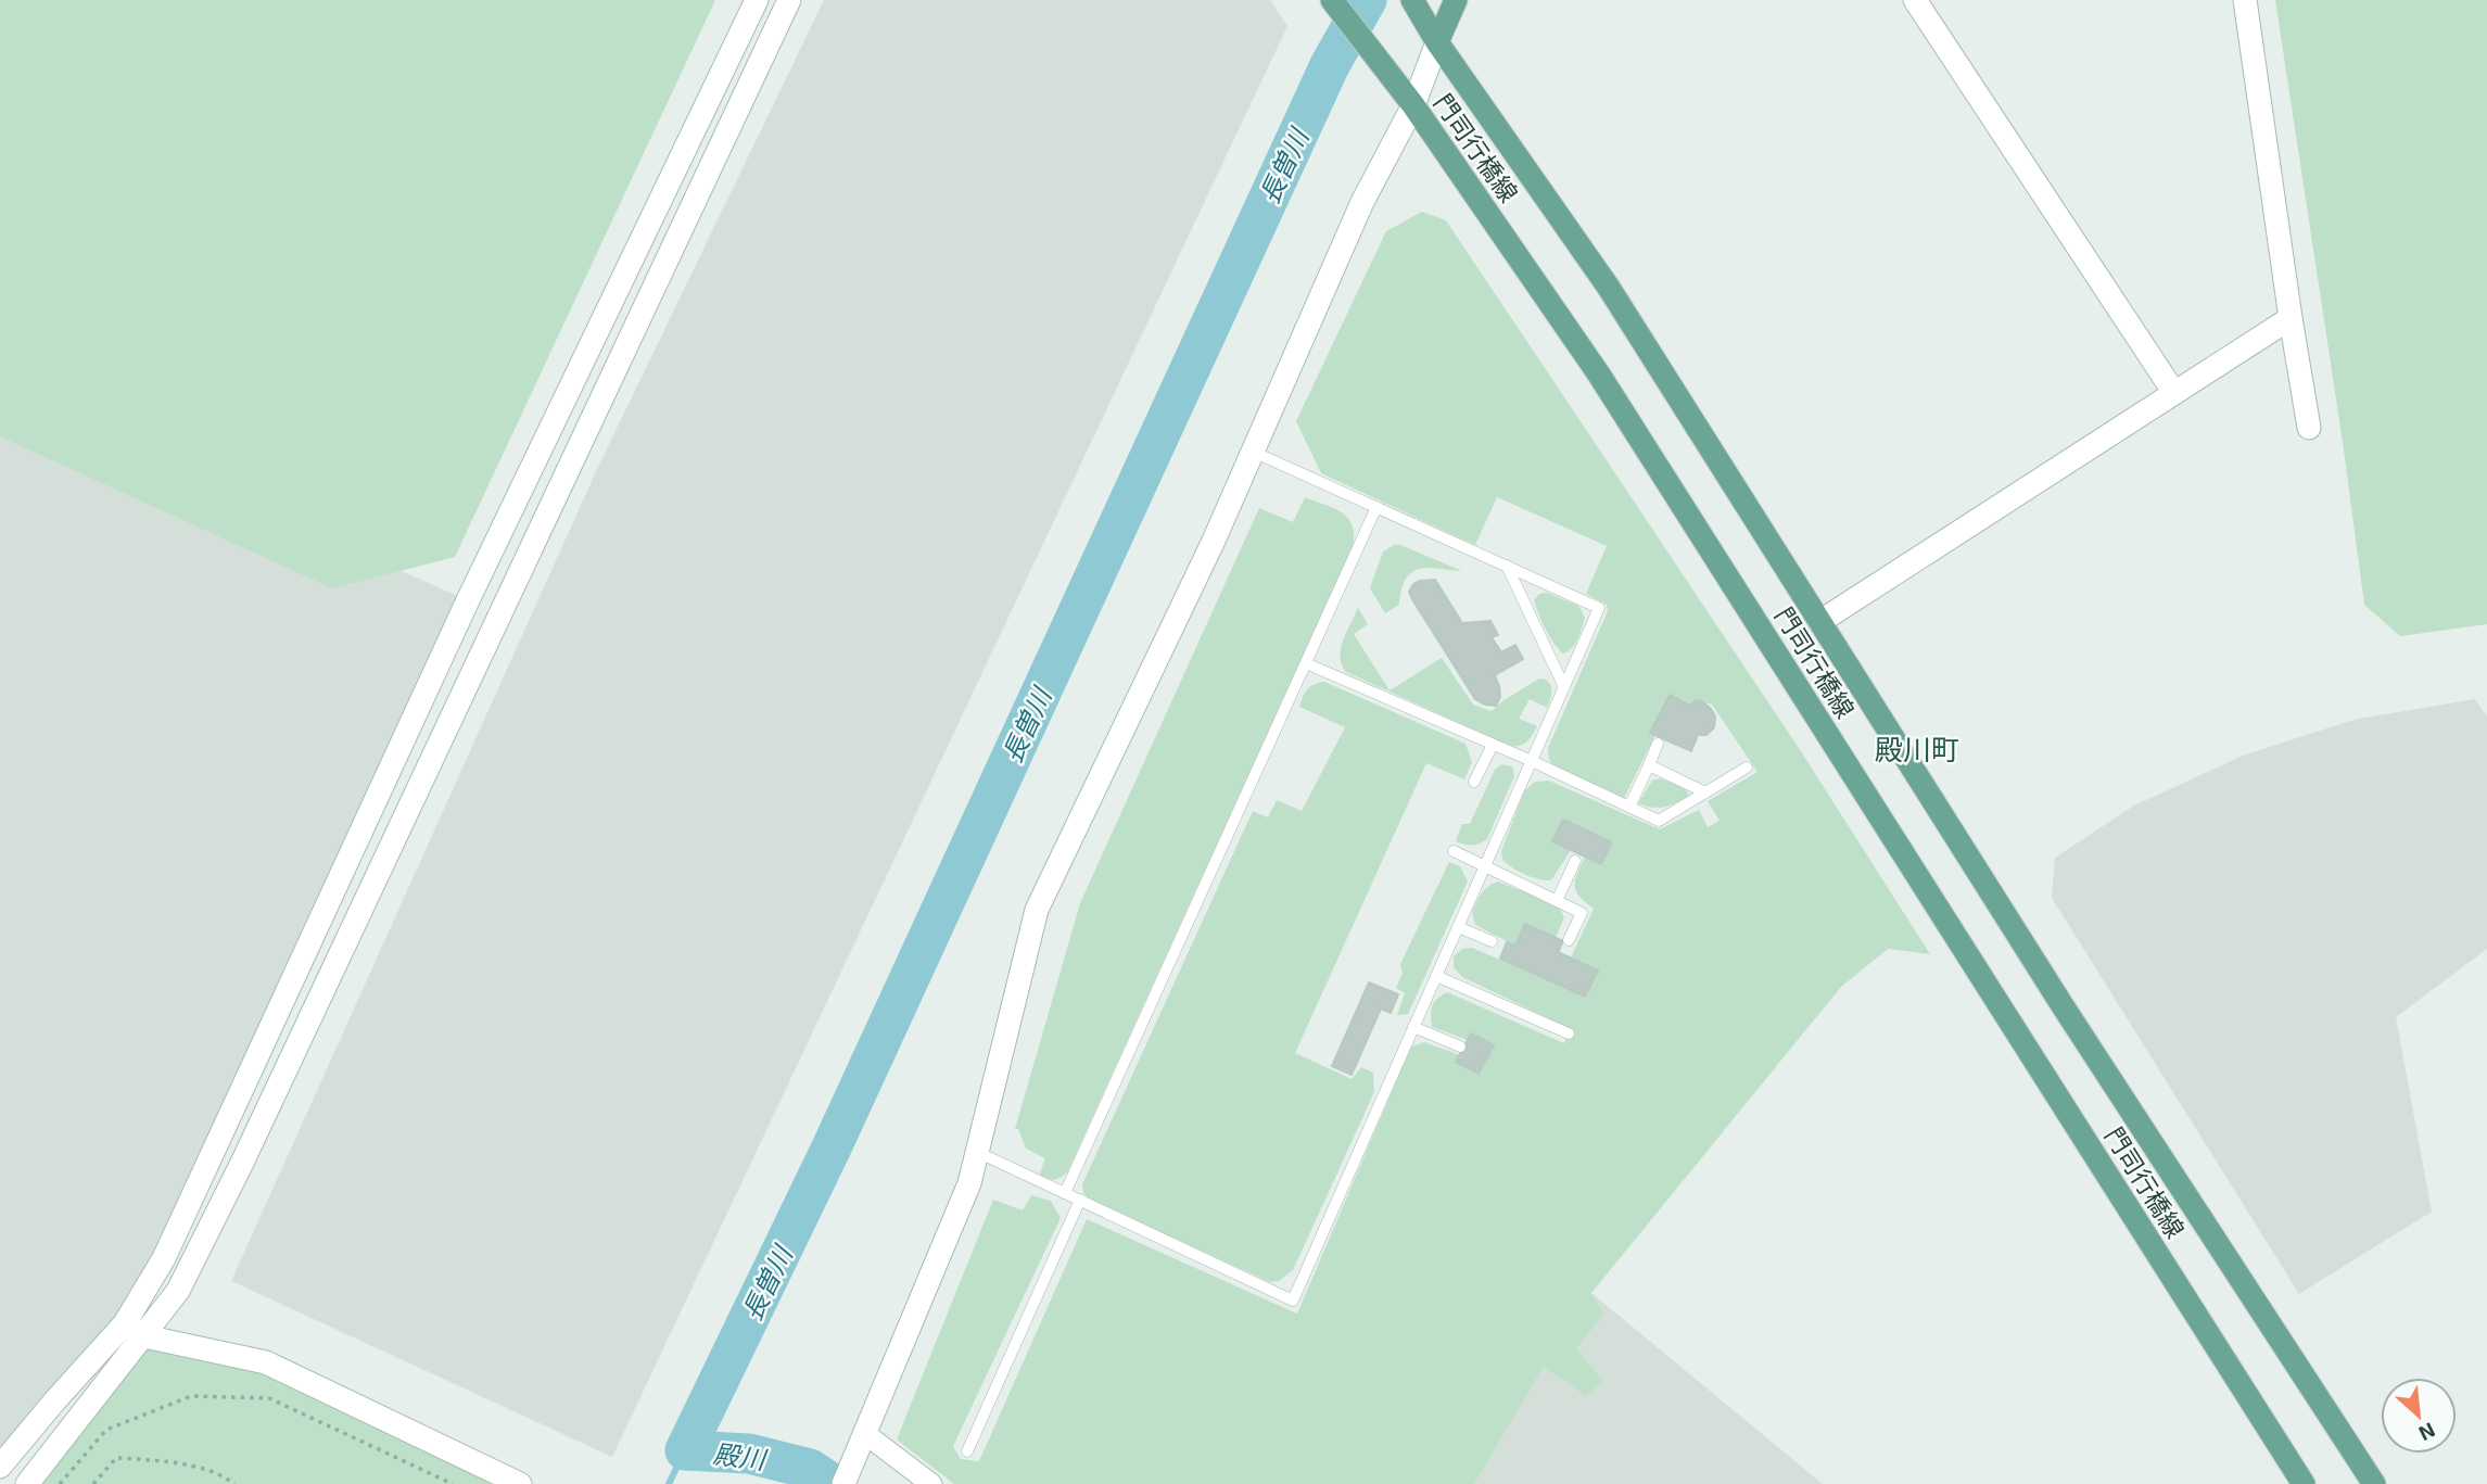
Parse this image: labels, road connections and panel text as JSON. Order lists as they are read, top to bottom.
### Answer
{
  "streets": {
    "main road": ["門司行橋線"]
  },
  "districts": ["殿川町"],
  "water": ["長曽川", "殿川"],
  "north": "bottom right"
}
